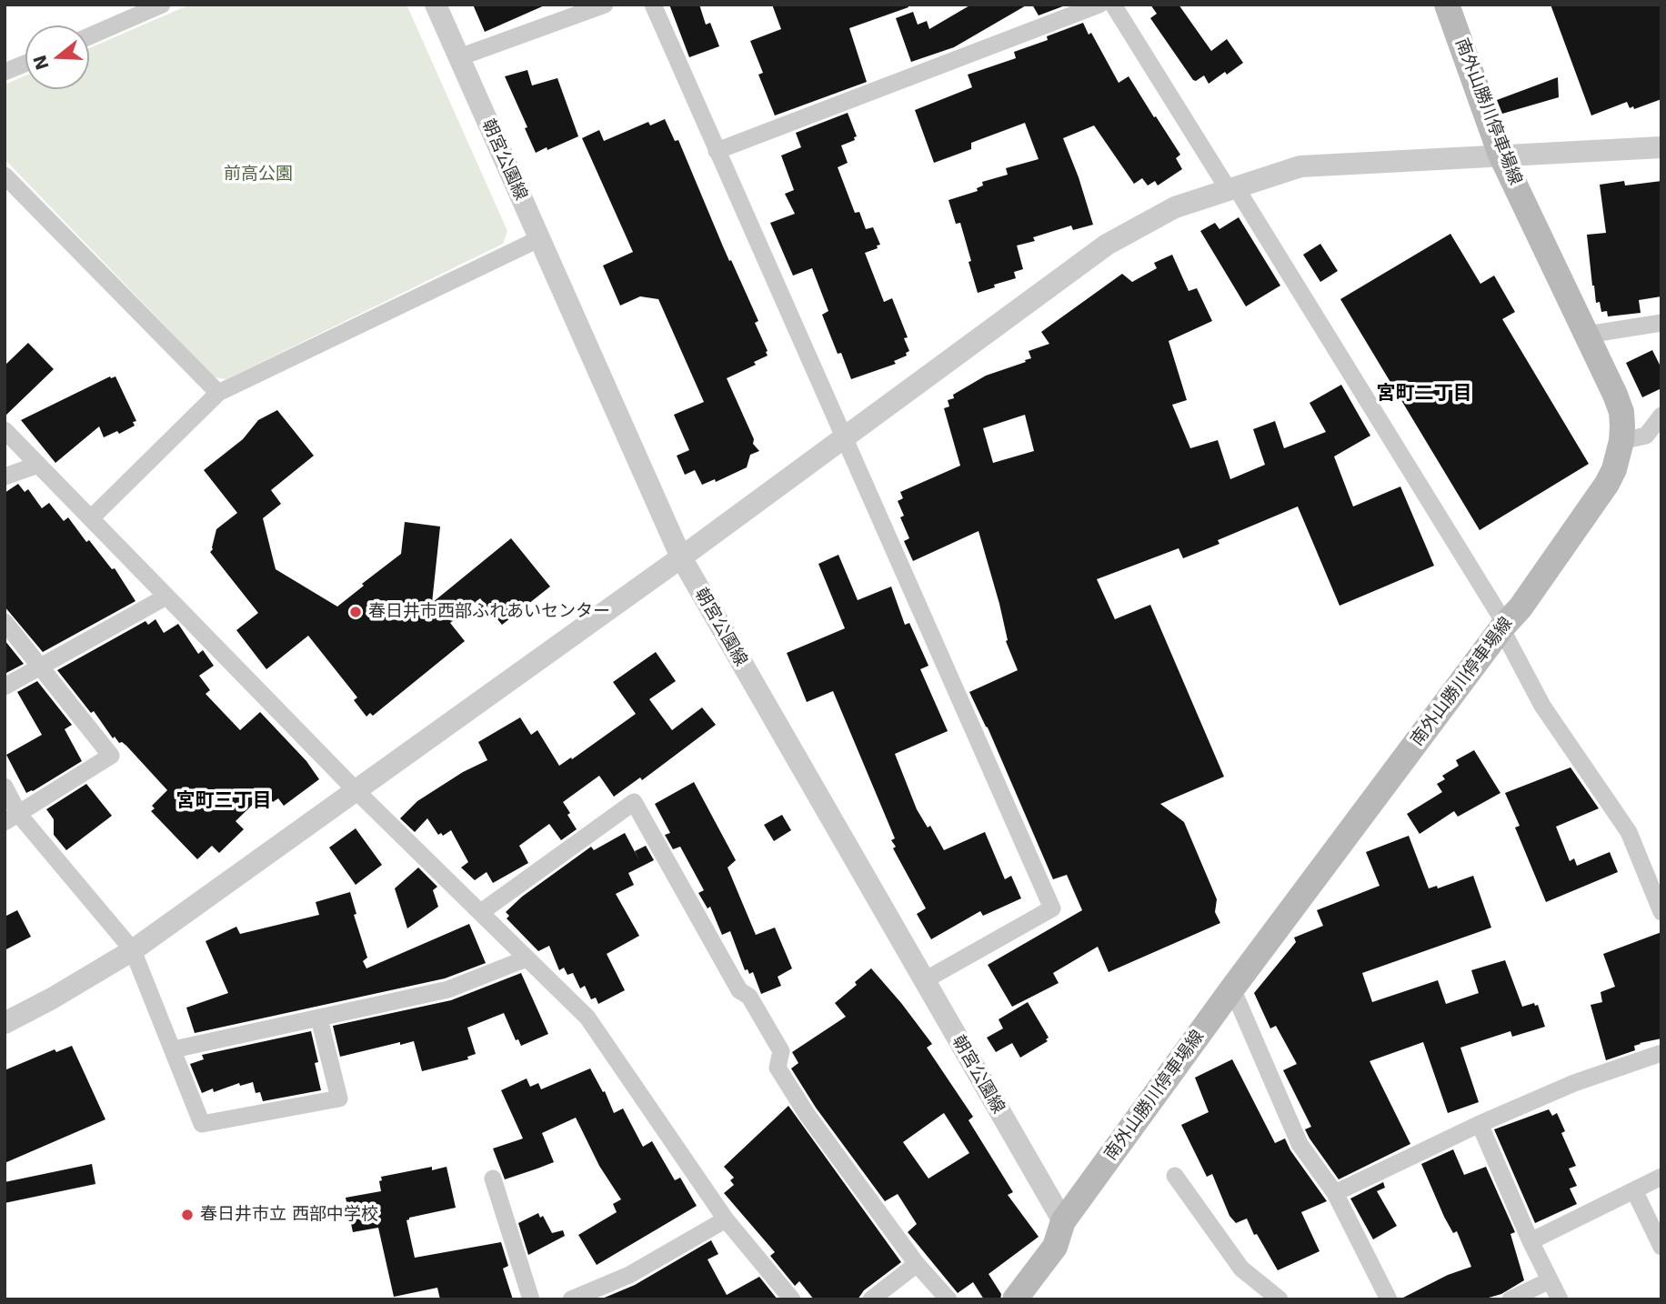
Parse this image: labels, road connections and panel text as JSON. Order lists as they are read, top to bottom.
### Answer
{
  "streets": {
    "main road": ["南外山勝川停車場線"],
    "street": ["朝宮公園線"]
  },
  "crossings": [
    ["南外山勝川停車場線", "朝宮公園線"]
  ],
  "districts": ["宮町二丁目", "宮町三丁目"],
  "parks": ["前高公園"],
  "places": ["春日井市西部ふれあいセンター", "春日井市立 西部中学校"],
  "north": "left"
}
